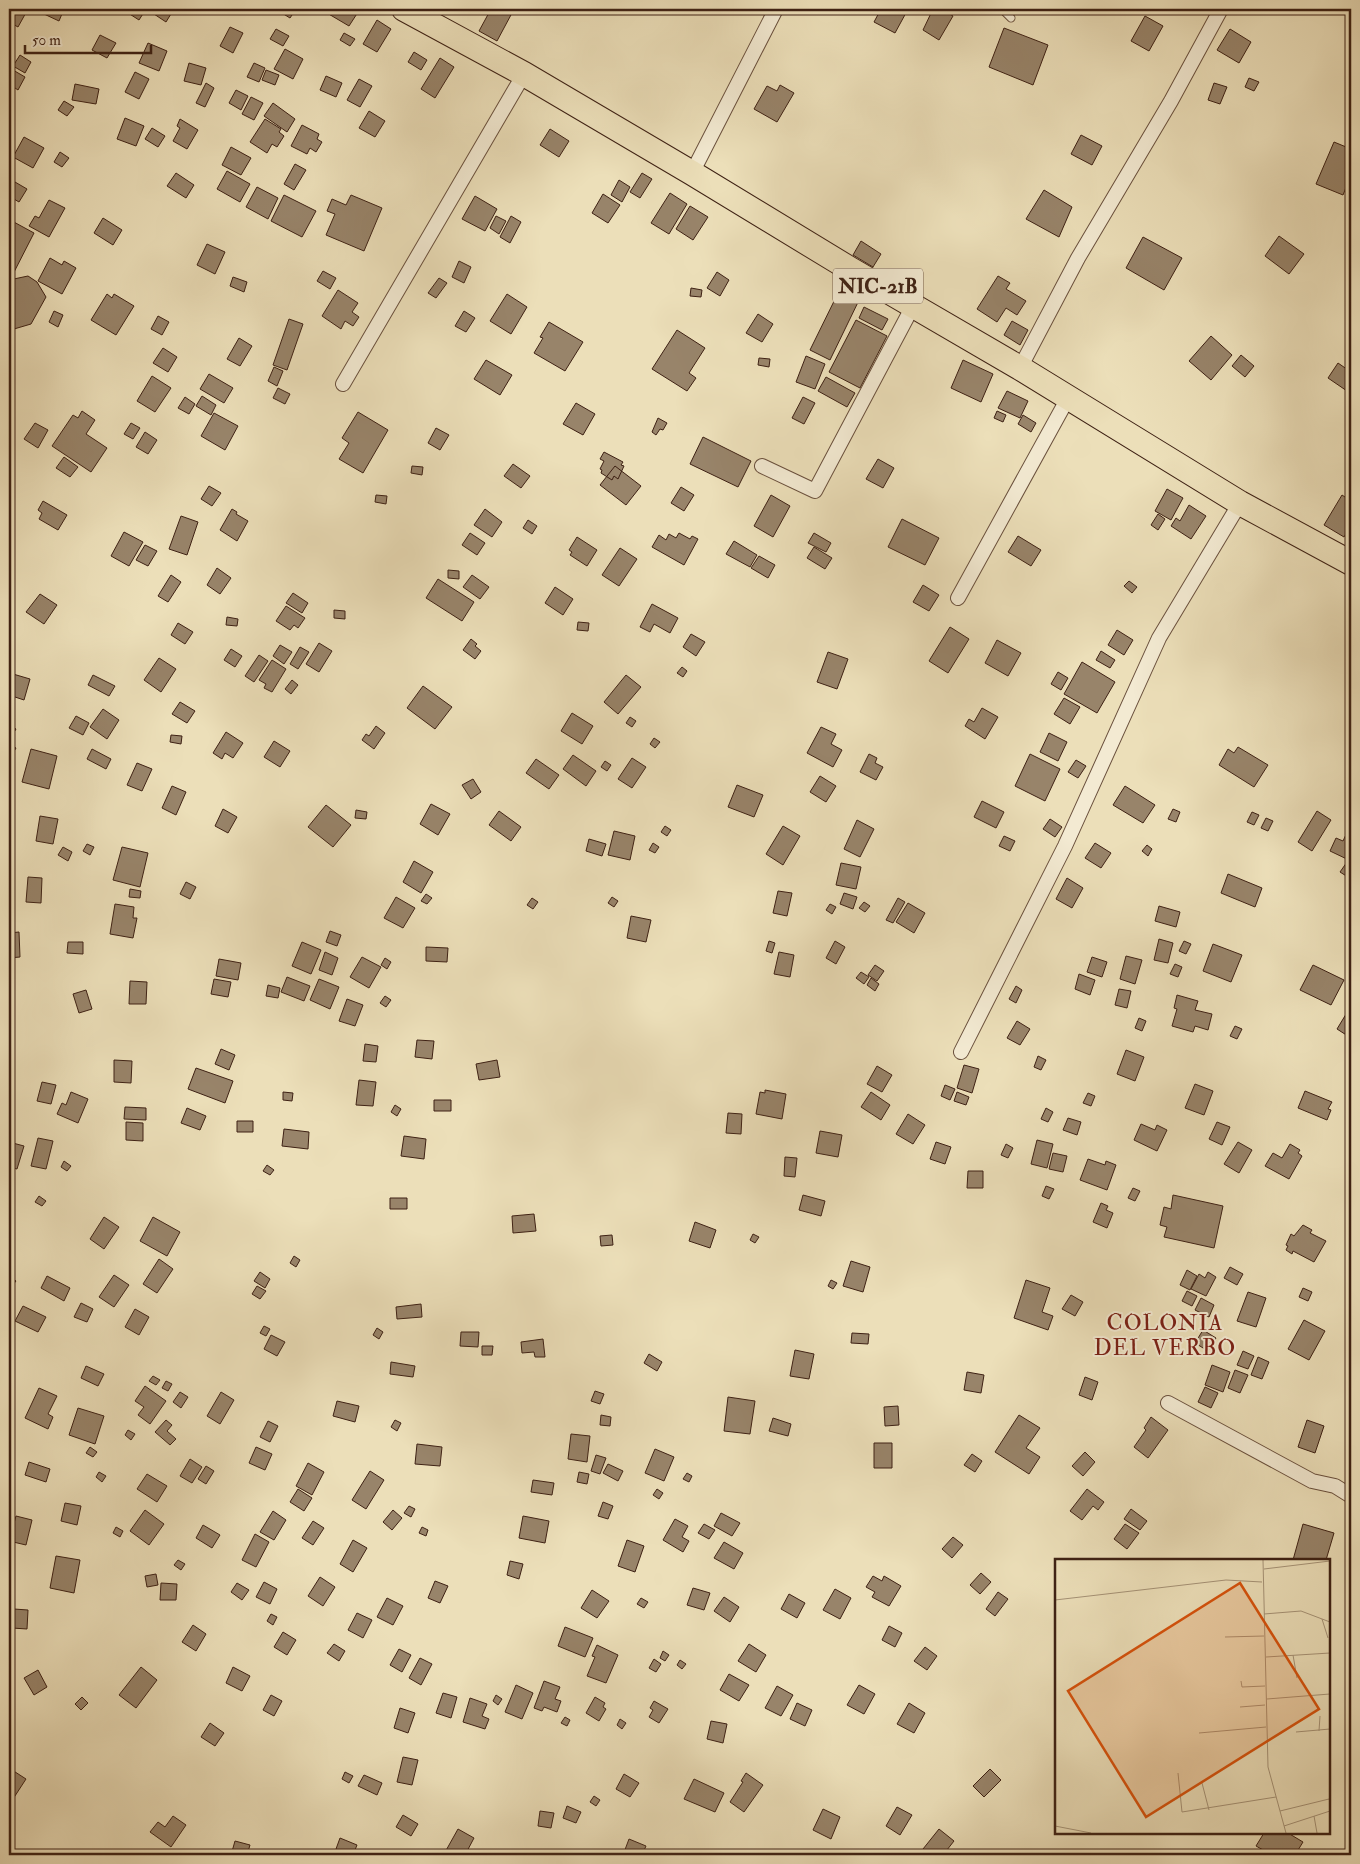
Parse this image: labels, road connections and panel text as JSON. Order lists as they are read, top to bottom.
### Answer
{
  "streets": {
    "highway": ["NIC-21B"]
  },
  "districts": ["COLONIA DEL VERBO"],
  "scale_bar": "50 m"
}
